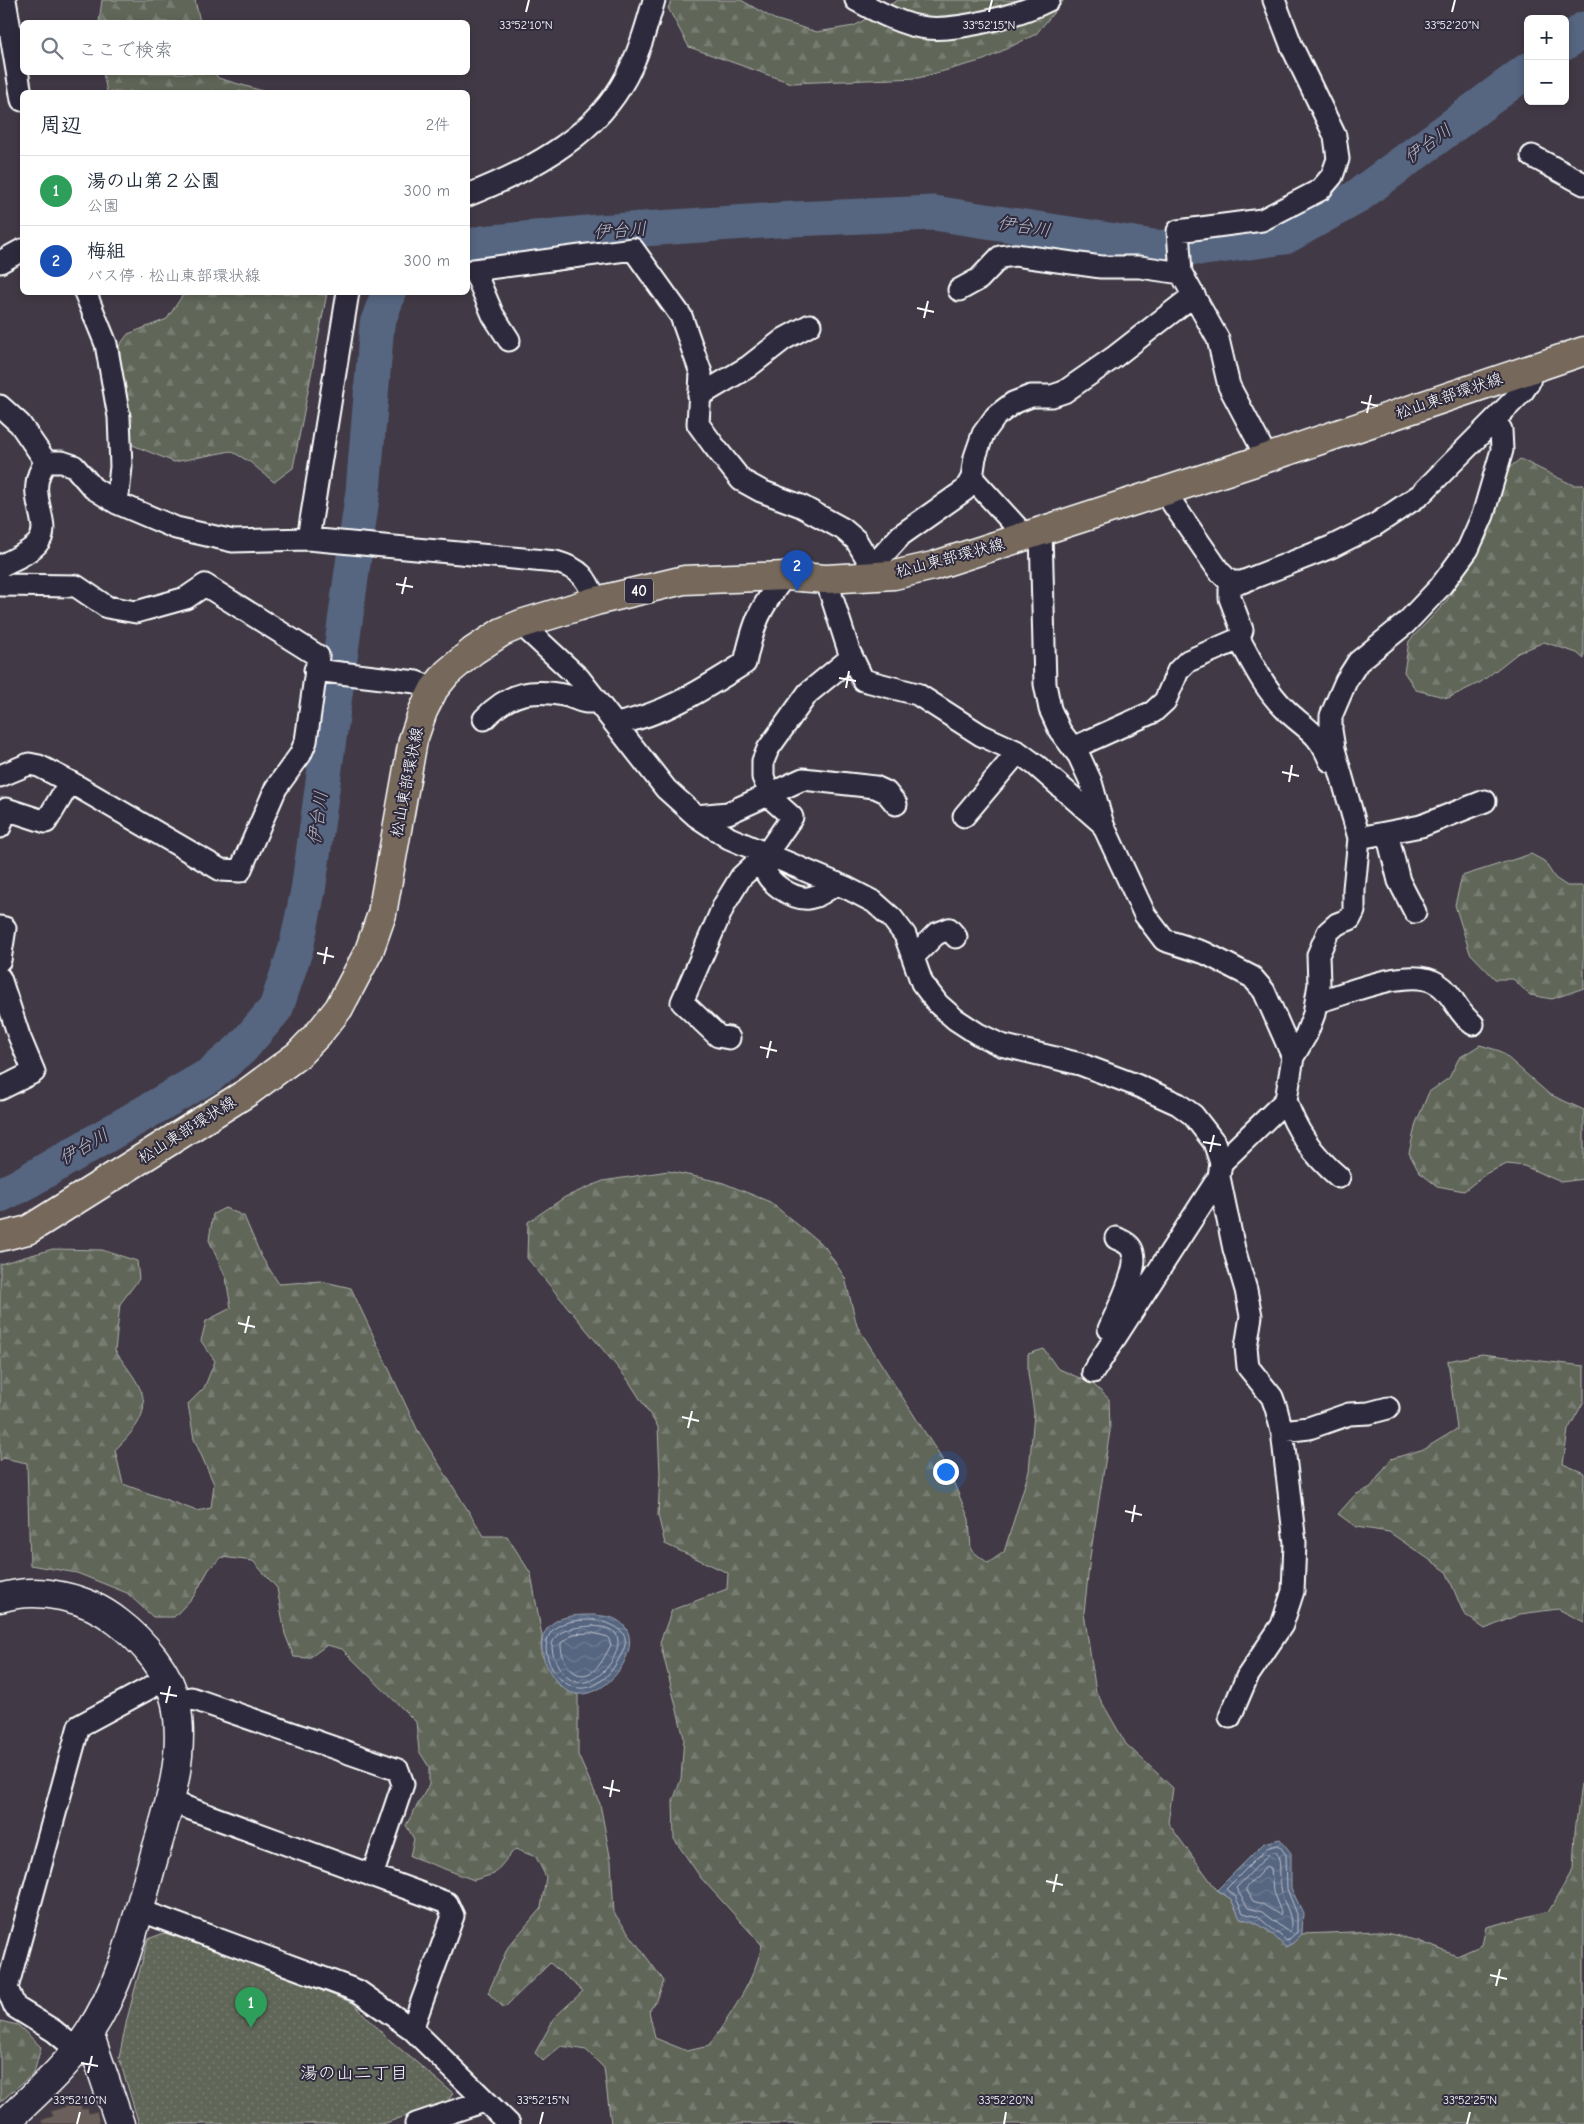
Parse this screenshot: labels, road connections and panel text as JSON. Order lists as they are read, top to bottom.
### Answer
{
  "streets": {
    "main road": ["松山東部環状線", "40"]
  },
  "districts": ["湯の山二丁目"],
  "water": ["伊台川"],
  "page": {
    "map_buttons": ["+", "−"],
    "search": "ここで検索",
    "heading": ["周辺", "2件"],
    "list": [
      {
        "mark": "1",
        "name": "湯の山第２公園",
        "note": "公園",
        "value": "300 m"
      },
      {
        "mark": "2",
        "name": "梅組",
        "note": "バス停 · 松山東部環状線",
        "value": "300 m"
      }
    ],
    "pins": ["2", "1"]
  },
  "coordinates": [
    "33°52'10\"N",
    "33°52'15\"N",
    "33°52'20\"N",
    "33°52'25\"N"
  ]
}
